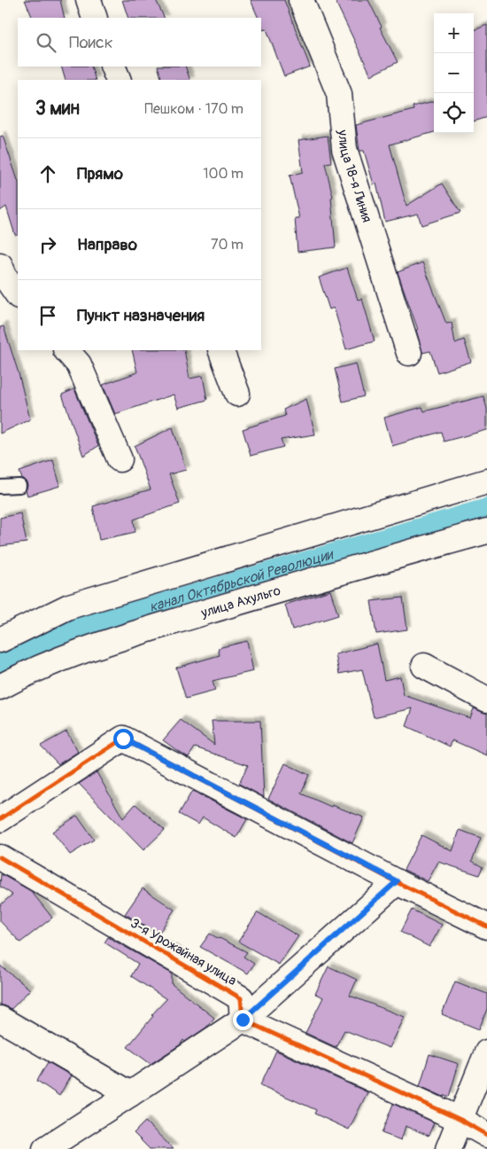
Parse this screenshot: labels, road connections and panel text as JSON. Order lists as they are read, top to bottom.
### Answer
{
  "streets": {
    "street": ["улица 18-я Линия", "улица Ахульго", "3-я Урожайная улица"]
  },
  "water": ["канал Октябрьской Революции"],
  "page": {
    "map_buttons": ["+", "−"],
    "search": "Поиск",
    "heading": ["3 мин", "Пешком · 170 m"],
    "list": [
      ["Прямо", "100 m"],
      ["Направо", "70 m"],
      "Пункт назначения"
    ]
  }
}
